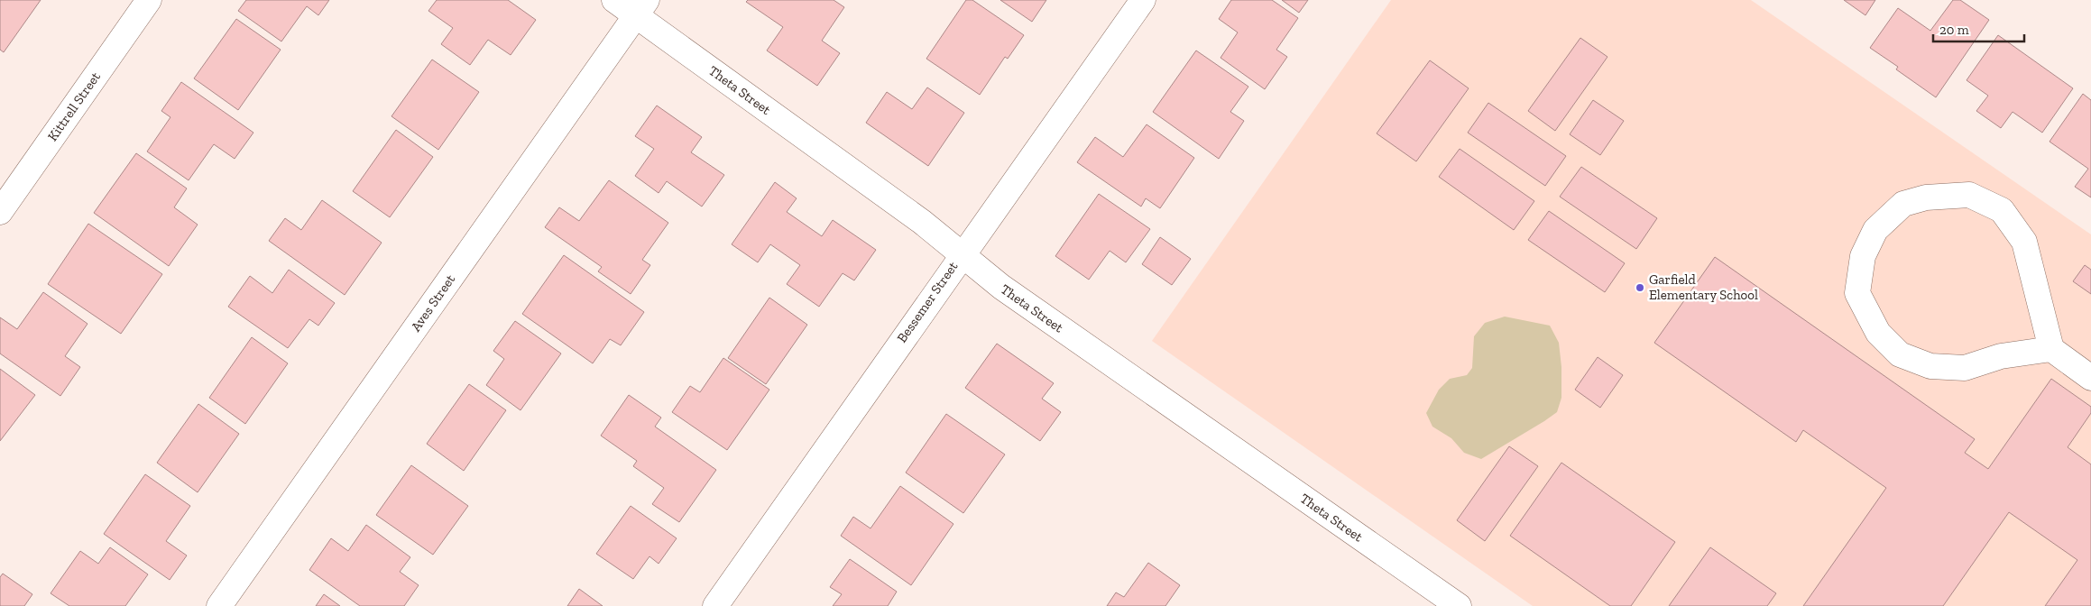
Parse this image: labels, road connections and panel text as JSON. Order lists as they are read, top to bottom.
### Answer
{
  "streets": {
    "street": [
      "Theta Street",
      "Kittrell Street",
      "Bessemer Street",
      "Aves Street"
    ]
  },
  "crossings": [
    ["Theta Street", "Bessemer Street"],
    ["Theta Street", "Aves Street"]
  ],
  "places": ["Garfield Elementary School"],
  "scale_bar": "20 m"
}
